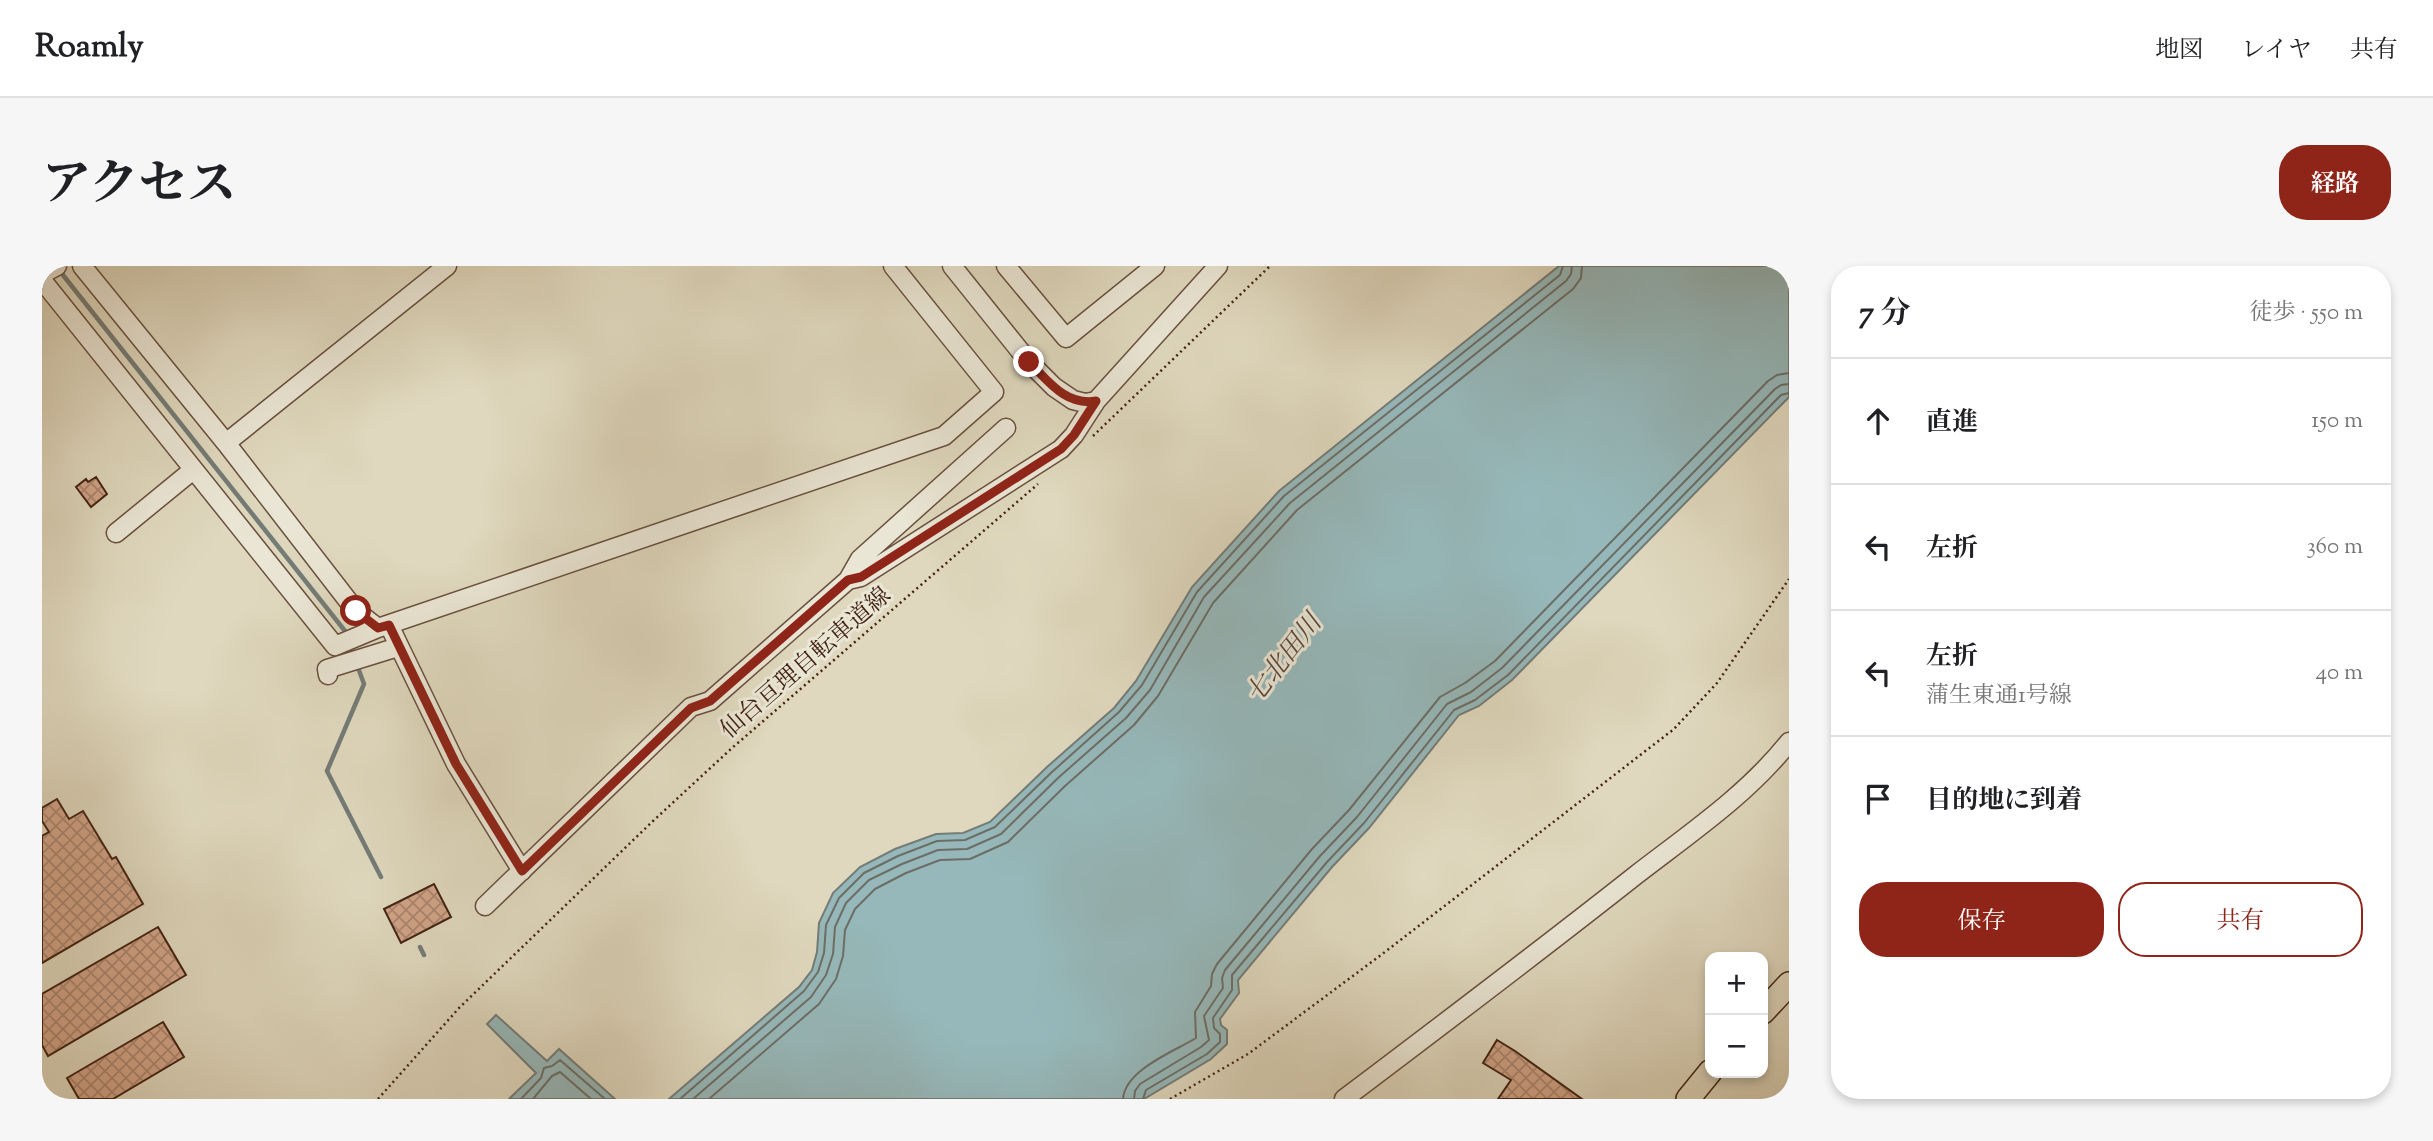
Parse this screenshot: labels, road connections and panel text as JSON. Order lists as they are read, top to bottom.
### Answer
{
  "streets": {
    "path": ["仙台亘理自転車道線"]
  },
  "water": ["七北田川"],
  "page": {
    "header": "Roamly",
    "nav": ["地図", "レイヤ", "共有"],
    "title": "アクセス",
    "buttons": [
      "経路",
      ["保存", "共有"]
    ],
    "heading": ["7 分", "徒歩 · 550 m"],
    "list": [
      ["直進", "150 m"],
      ["左折", "360 m"],
      ["左折", "蒲生東通1号線", "40 m"],
      "目的地に到着"
    ],
    "map_buttons": ["+", "−"]
  }
}
